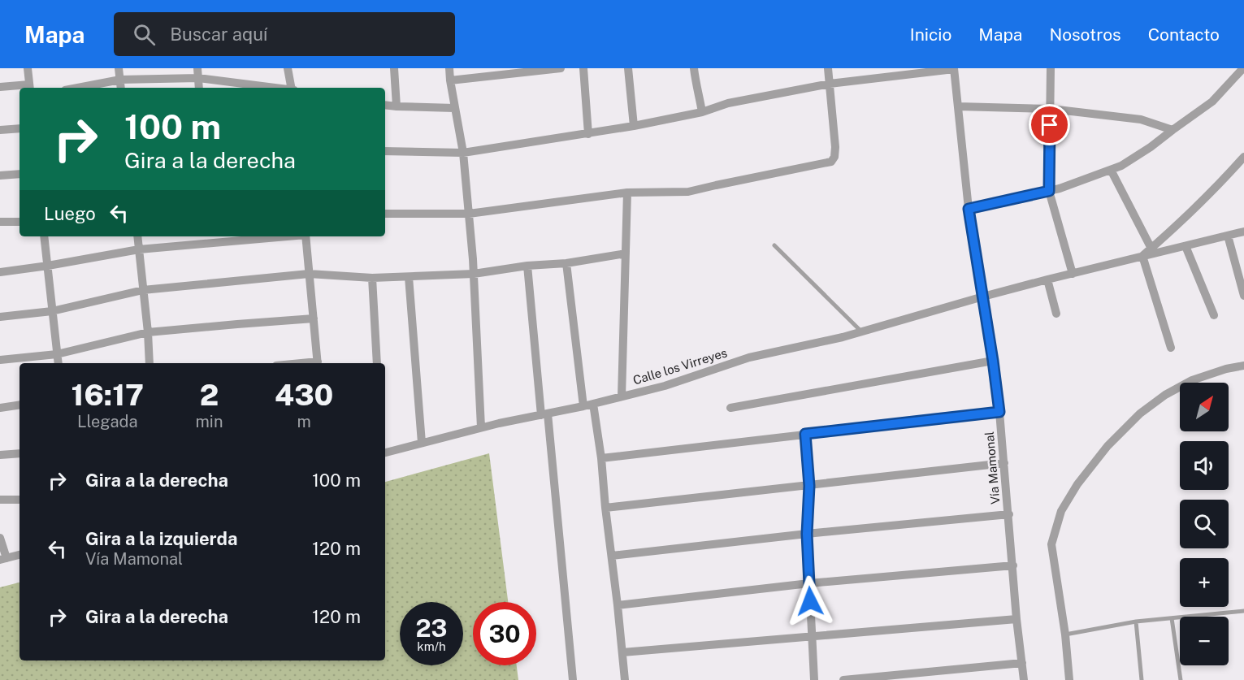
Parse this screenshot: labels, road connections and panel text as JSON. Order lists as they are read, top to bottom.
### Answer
{
  "streets": {
    "street": ["Calle los Virreyes", "Vía Mamonal"]
  },
  "crossings": [
    ["Calle los Virreyes", "Vía Mamonal"]
  ],
  "north": "top right",
  "page": {
    "header": "Mapa",
    "search": "Buscar aquí",
    "nav": [
      "Inicio",
      "Mapa",
      "Nosotros",
      "Contacto"
    ],
    "turn": ["100 m", "Gira a la derecha"],
    "then": "Luego",
    "eta": [
      "16:17",
      "Llegada",
      "2",
      "min",
      "430",
      "m"
    ],
    "map_buttons": ["+", "−"],
    "list": [
      {
        "name": "Gira a la derecha",
        "value": "100 m"
      },
      {
        "name": "Gira a la izquierda",
        "note": "Vía Mamonal",
        "value": "120 m"
      },
      {
        "name": "Gira a la derecha",
        "value": "120 m"
      }
    ],
    "speed": "23 km/h",
    "limit": "30"
  }
}
